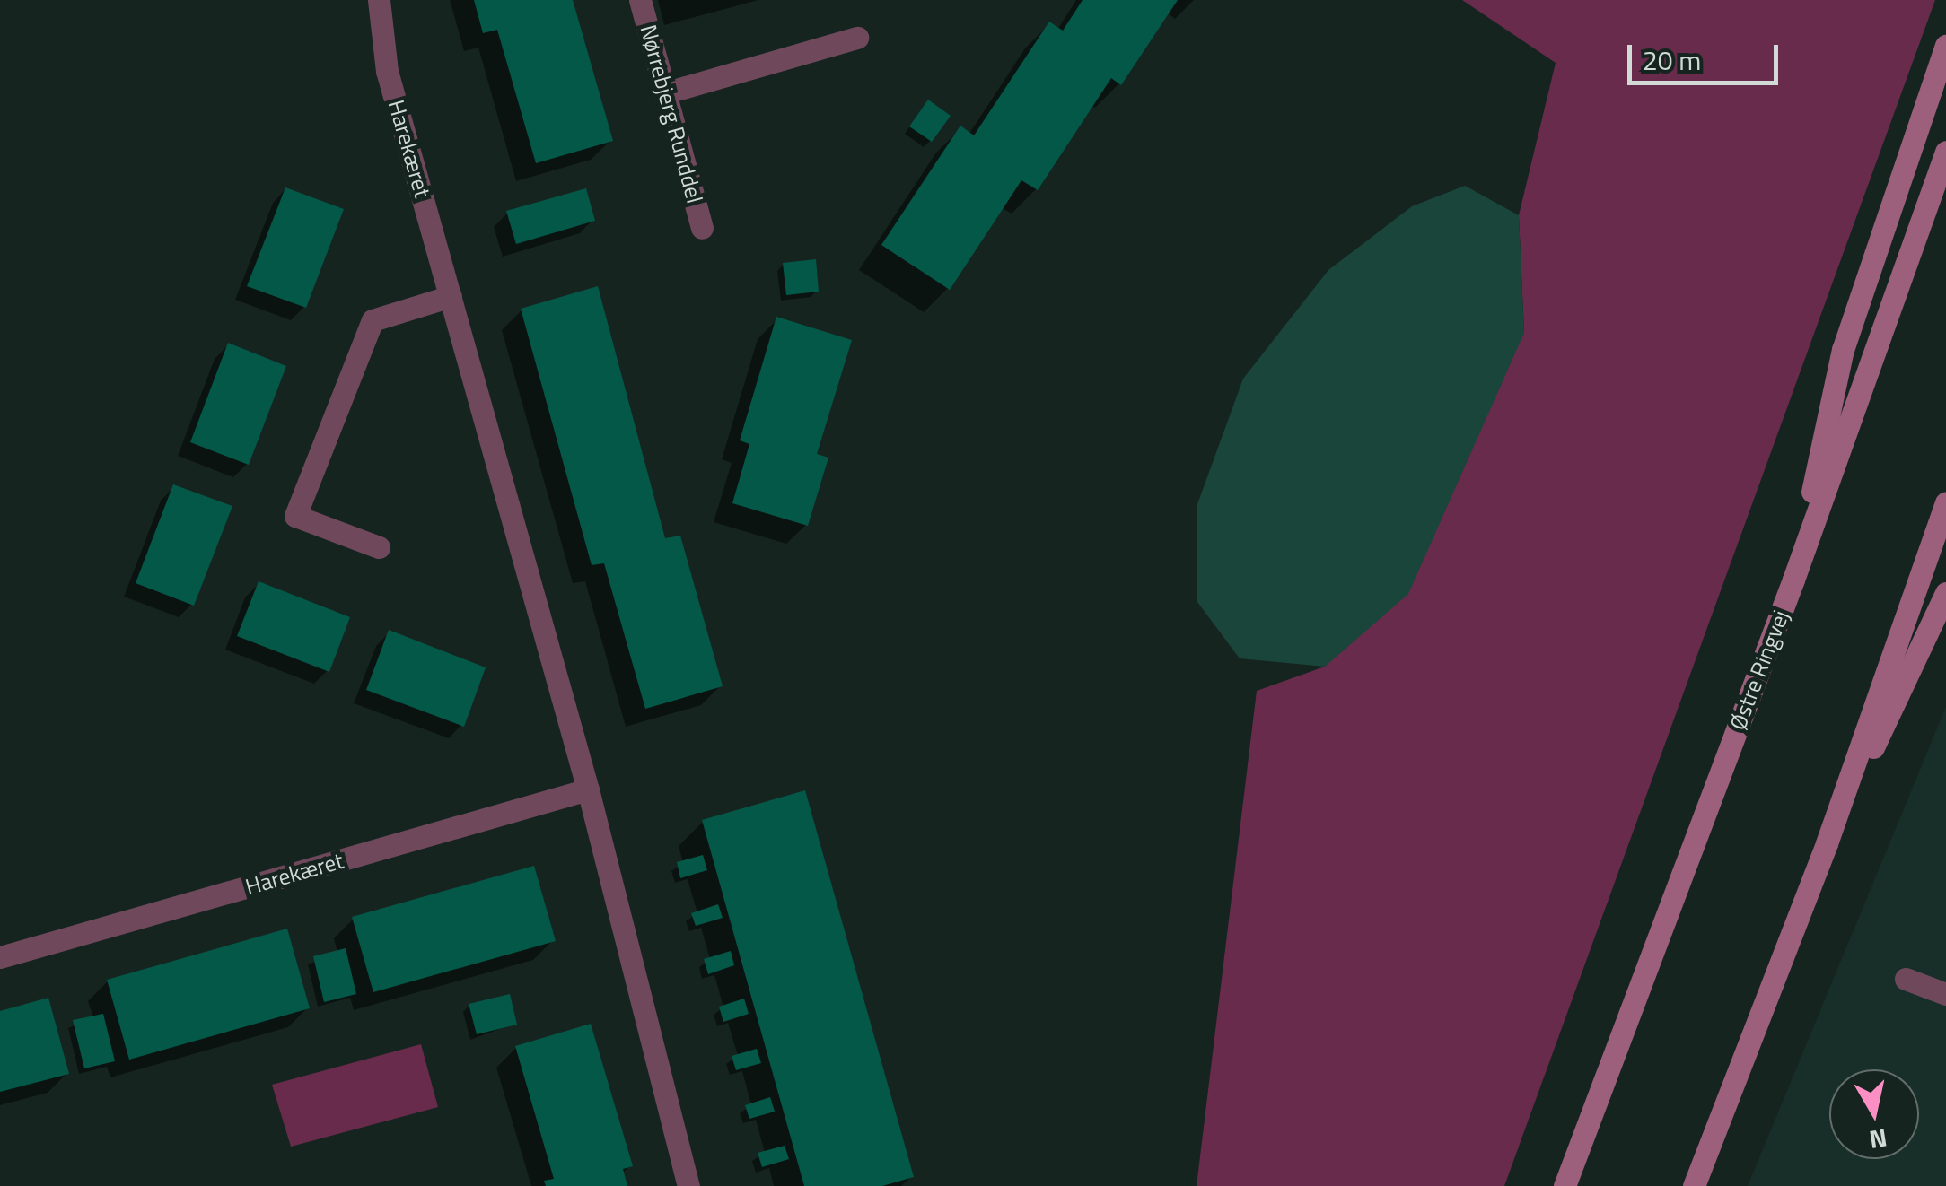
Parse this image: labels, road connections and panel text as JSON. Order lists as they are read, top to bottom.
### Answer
{
  "streets": {
    "main road": ["Østre Ringvej"],
    "street": ["Nørrebjerg Runddel", "Harekæret"]
  },
  "scale_bar": "20 m",
  "north": "bottom"
}
